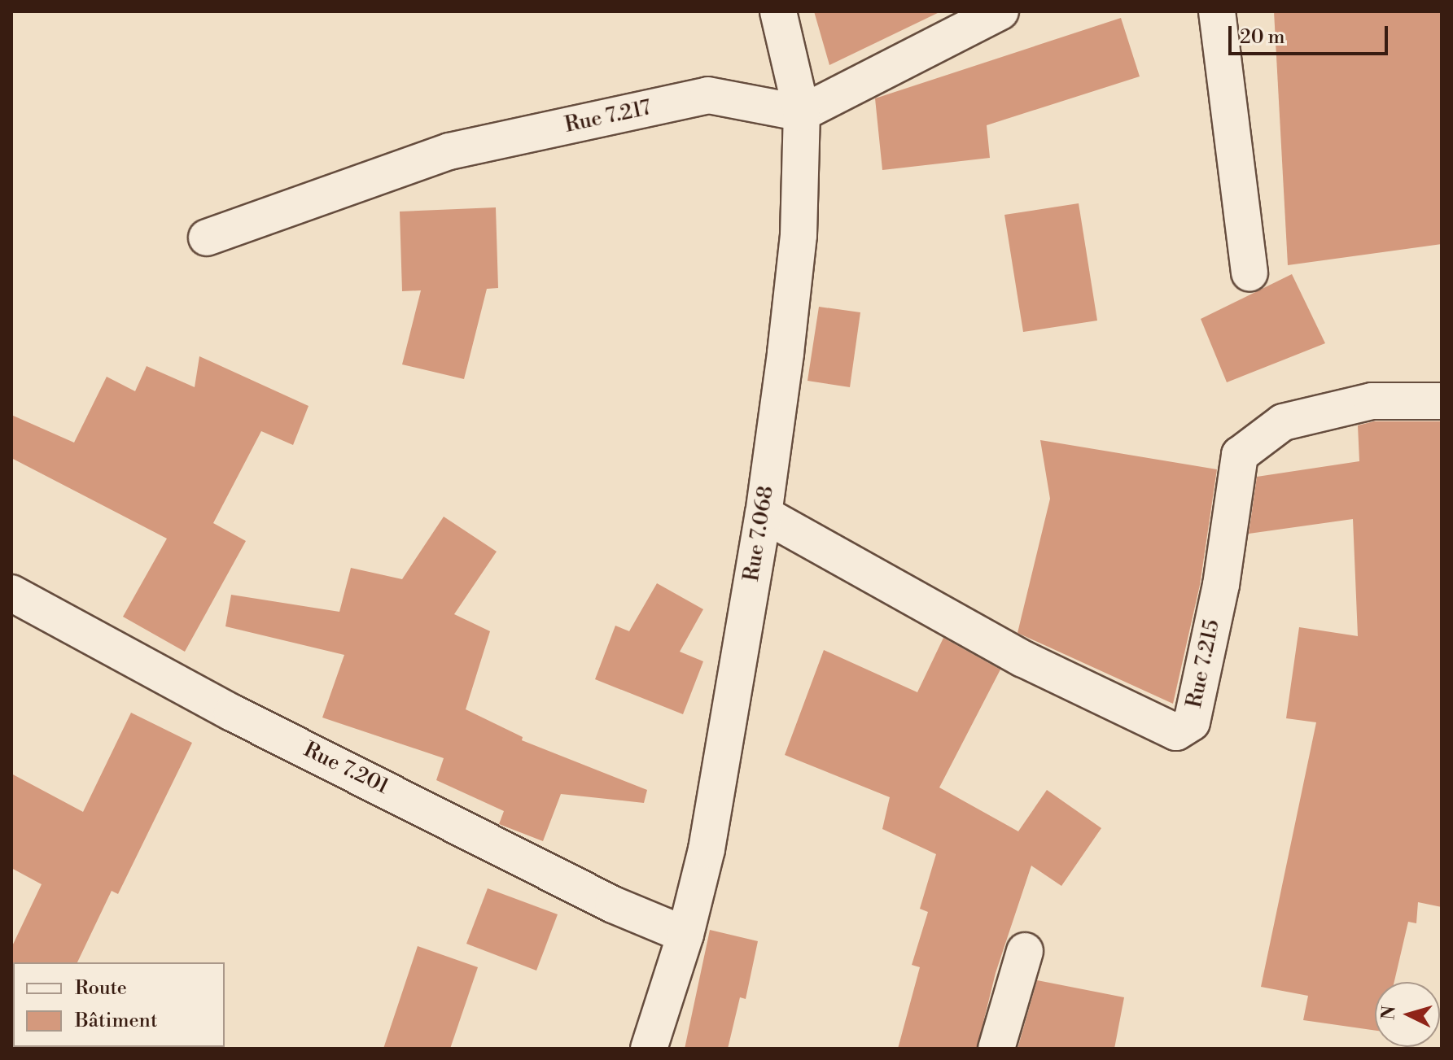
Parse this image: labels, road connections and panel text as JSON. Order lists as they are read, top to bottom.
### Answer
{
  "streets": {
    "street": [
      "Rue 7.217",
      "Rue 7.068",
      "Rue 7.215",
      "Rue 7.201"
    ]
  },
  "crossings": [
    ["Rue 7.217", "Rue 7.068"],
    ["Rue 7.068", "Rue 7.215"],
    ["Rue 7.068", "Rue 7.201"]
  ],
  "legend": ["Route", "Bâtiment"],
  "scale_bar": "20 m",
  "north": "left"
}
